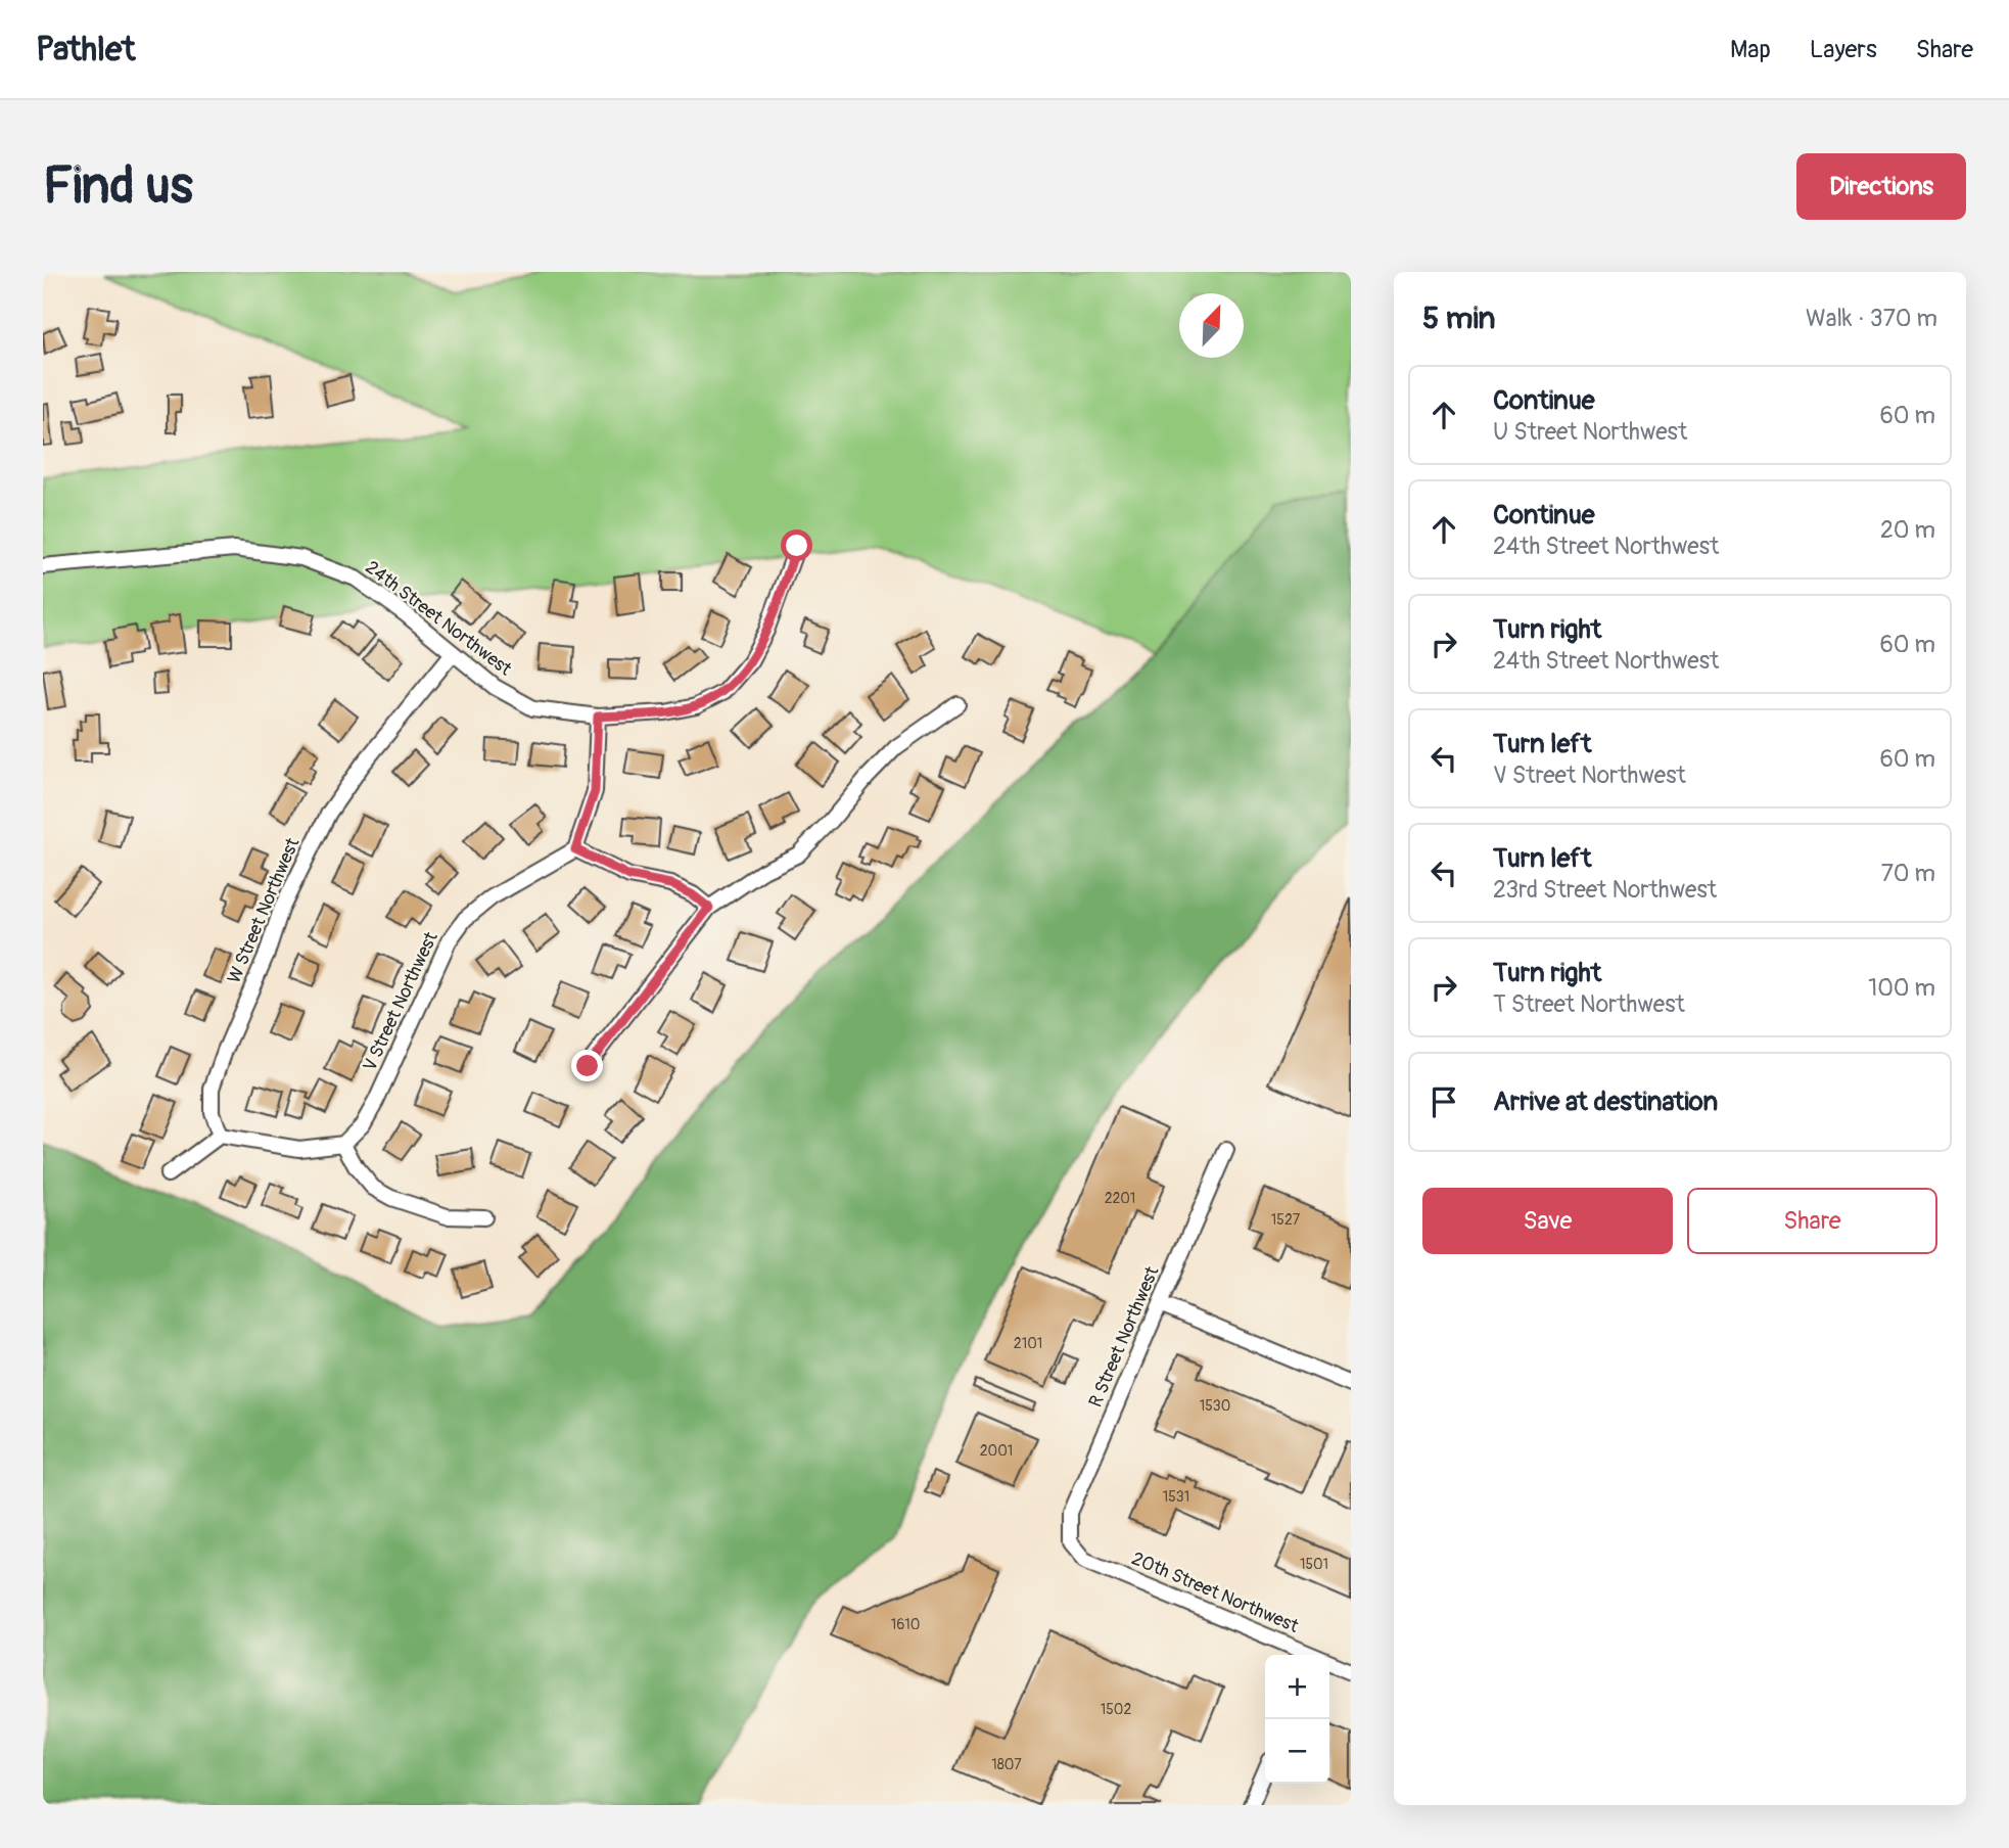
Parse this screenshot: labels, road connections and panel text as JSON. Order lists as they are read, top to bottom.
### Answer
{
  "streets": {
    "street": [
      "24th Street Northwest",
      "W Street Northwest",
      "V Street Northwest",
      "R Street Northwest",
      "20th Street Northwest"
    ]
  },
  "crossings": [
    ["24th Street Northwest", "W Street Northwest"],
    ["R Street Northwest", "20th Street Northwest"]
  ],
  "house_numbers": [
    "2201",
    "1527",
    "2101",
    "1530",
    "2001",
    "1531",
    "1501",
    "1610",
    "1502",
    "1807"
  ],
  "north": "top right",
  "page": {
    "header": "Pathlet",
    "nav": ["Map", "Layers", "Share"],
    "buttons": [
      "Directions",
      ["Save", "Share"]
    ],
    "title": "Find us",
    "heading": ["5 min", "Walk · 370 m"],
    "list": [
      ["Continue", "U Street Northwest", "60 m"],
      ["Continue", "24th Street Northwest", "20 m"],
      ["Turn right", "24th Street Northwest", "60 m"],
      ["Turn left", "V Street Northwest", "60 m"],
      ["Turn left", "23rd Street Northwest", "70 m"],
      ["Turn right", "T Street Northwest", "100 m"],
      "Arrive at destination"
    ],
    "map_buttons": ["+", "−"]
  }
}
